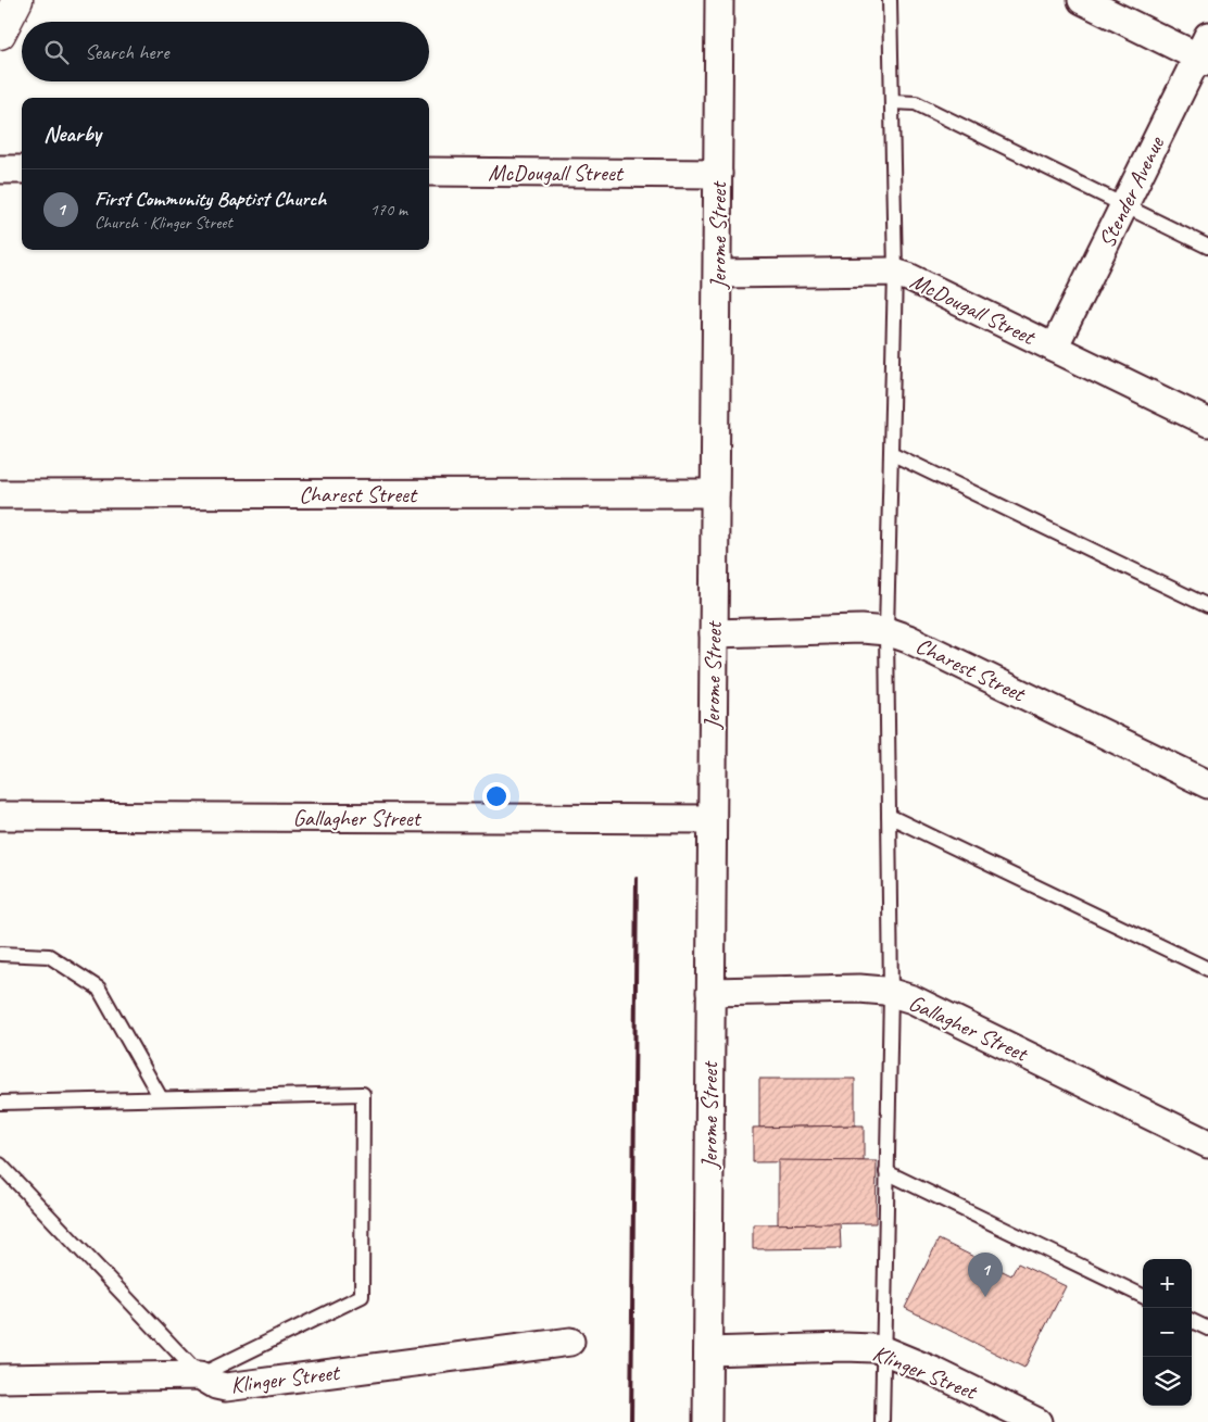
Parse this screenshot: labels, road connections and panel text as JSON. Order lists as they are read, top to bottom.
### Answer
{
  "streets": {
    "street": [
      "McDougall Street",
      "Stender Avenue",
      "Jerome Street",
      "Charest Street",
      "Gallagher Street",
      "Klinger Street"
    ]
  },
  "crossings": [
    ["McDougall Street", "Stender Avenue"],
    ["McDougall Street", "Jerome Street"],
    ["Jerome Street", "Charest Street"],
    ["Jerome Street", "Gallagher Street"],
    ["Jerome Street", "Klinger Street"]
  ],
  "page": {
    "search": "Search here",
    "heading": "Nearby",
    "list": [
      {
        "mark": "1",
        "name": "First Community Baptist Church",
        "note": "Church · Klinger Street",
        "value": "170 m"
      }
    ],
    "pins": "1",
    "map_buttons": ["+", "−"]
  }
}
